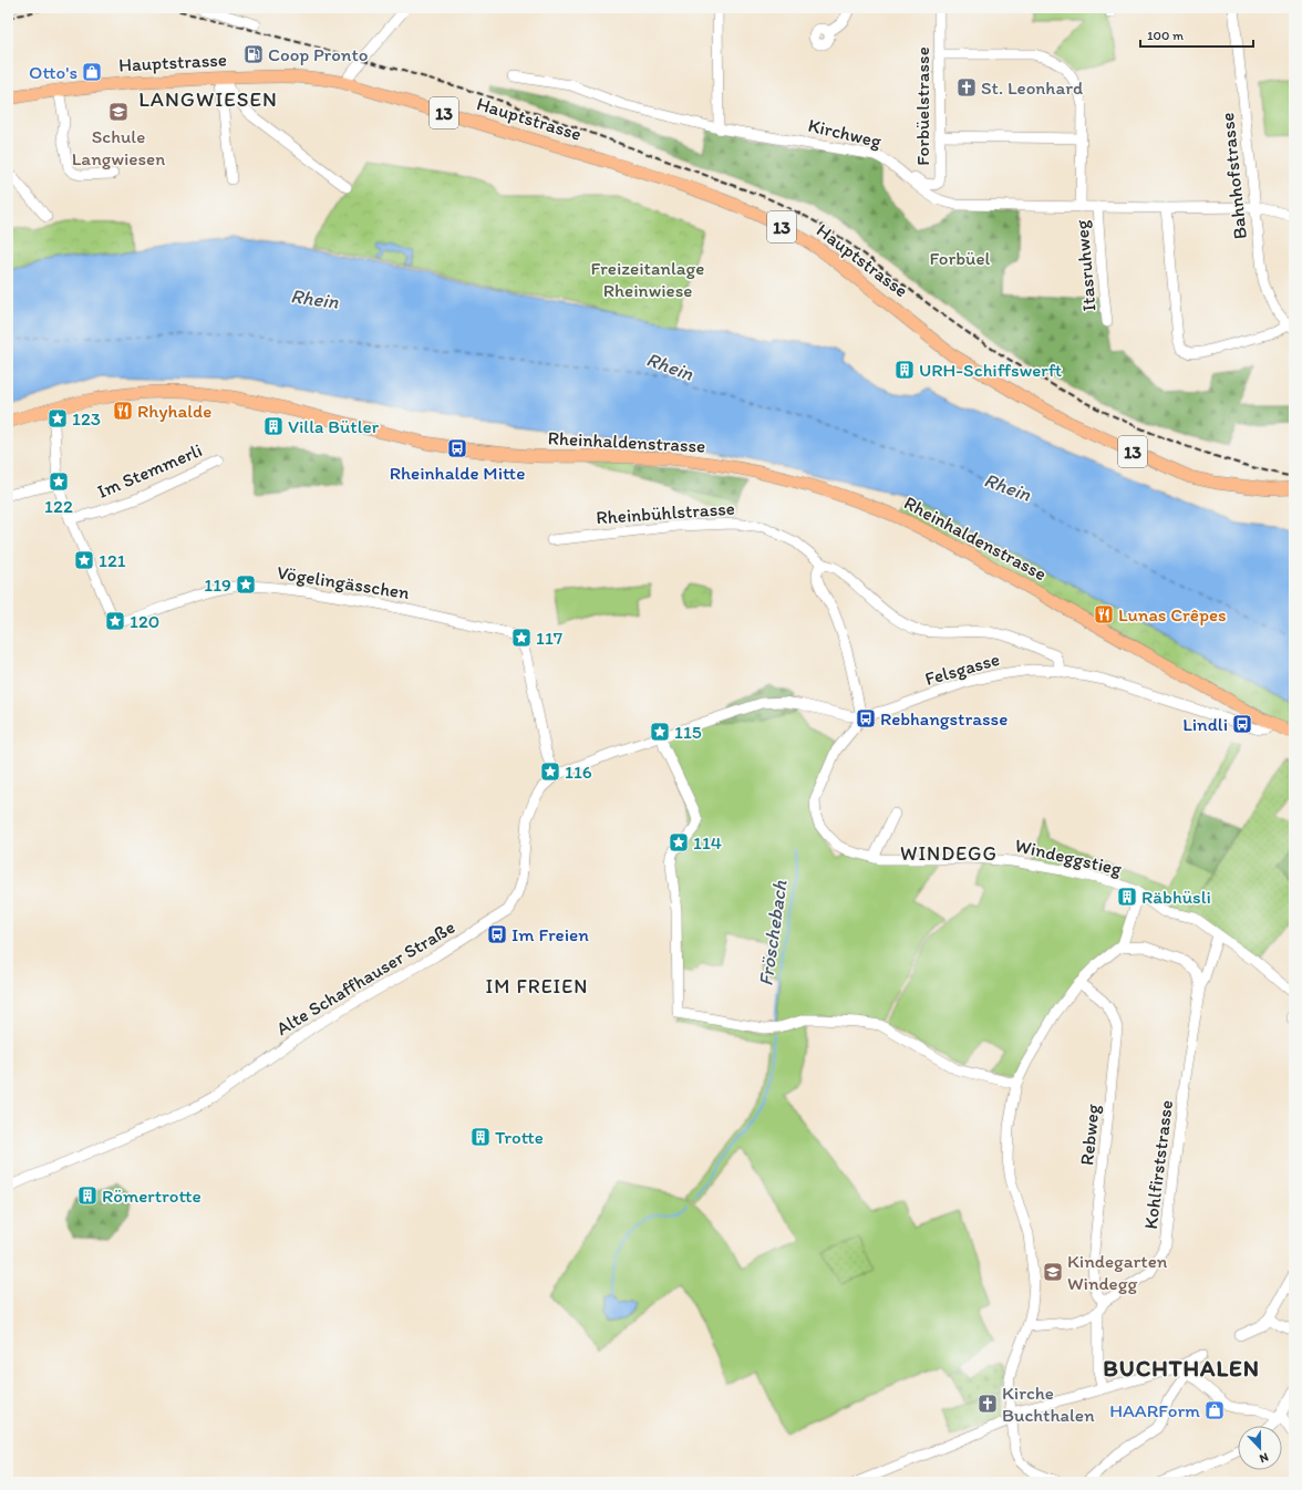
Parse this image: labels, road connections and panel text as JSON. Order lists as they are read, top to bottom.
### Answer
{
  "streets": {
    "main road": ["Hauptstrasse", "13", "Rheinhaldenstrasse"],
    "street": [
      "Forbüelstrasse",
      "Kirchweg",
      "Bahnhofstrasse",
      "Itasruhweg",
      "Im Stemmerli",
      "Rheinbühlstrasse",
      "Vögelingässchen",
      "Felsgasse",
      "Windeggstieg",
      "Alte Schaffhauser Straße",
      "Rebweg",
      "Kohlfirststrasse"
    ]
  },
  "crossings": [
    ["Forbüelstrasse", "Kirchweg"],
    ["Kirchweg", "Bahnhofstrasse"],
    ["Kirchweg", "Itasruhweg"],
    ["Rheinhaldenstrasse", "Vögelingässchen"],
    ["Rheinhaldenstrasse", "Felsgasse"],
    ["Im Stemmerli", "Vögelingässchen"],
    ["Rheinbühlstrasse", "Felsgasse"],
    ["Vögelingässchen", "Alte Schaffhauser Straße"],
    ["Felsgasse", "Windeggstieg"],
    ["Felsgasse", "Alte Schaffhauser Straße"],
    ["Rebweg", "Kohlfirststrasse"]
  ],
  "districts": [
    "LANGWIESEN",
    "WINDEGG",
    "IM FREIEN",
    "BUCHTHALEN"
  ],
  "water": ["Rhein", "Fröschebach"],
  "parks": ["Forbüel", "Freizeitanlage Rheinwiese"],
  "places": {
    "fuel station": ["Coop Pronto"],
    "shop": ["Otto's", "HAARForm"],
    "church": ["St. Leonhard", "Kirche Buchthalen"],
    "school or university": ["Schule Langwiesen", "Kindegarten Windegg"],
    "building": [
      "URH-Schiffswerft",
      "Villa Bütler",
      "Räbhüsli",
      "Trotte",
      "Römertrotte"
    ],
    "restaurant": ["Rhyhalde", "Lunas Crêpes"],
    "place": [
      "123",
      "122",
      "121",
      "119",
      "120",
      "117",
      "115",
      "116",
      "114"
    ],
    "bus stop": [
      "Rheinhalde Mitte",
      "Rebhangstrasse",
      "Lindli",
      "Im Freien"
    ]
  },
  "scale_bar": "100 m",
  "north": "bottom"
}
